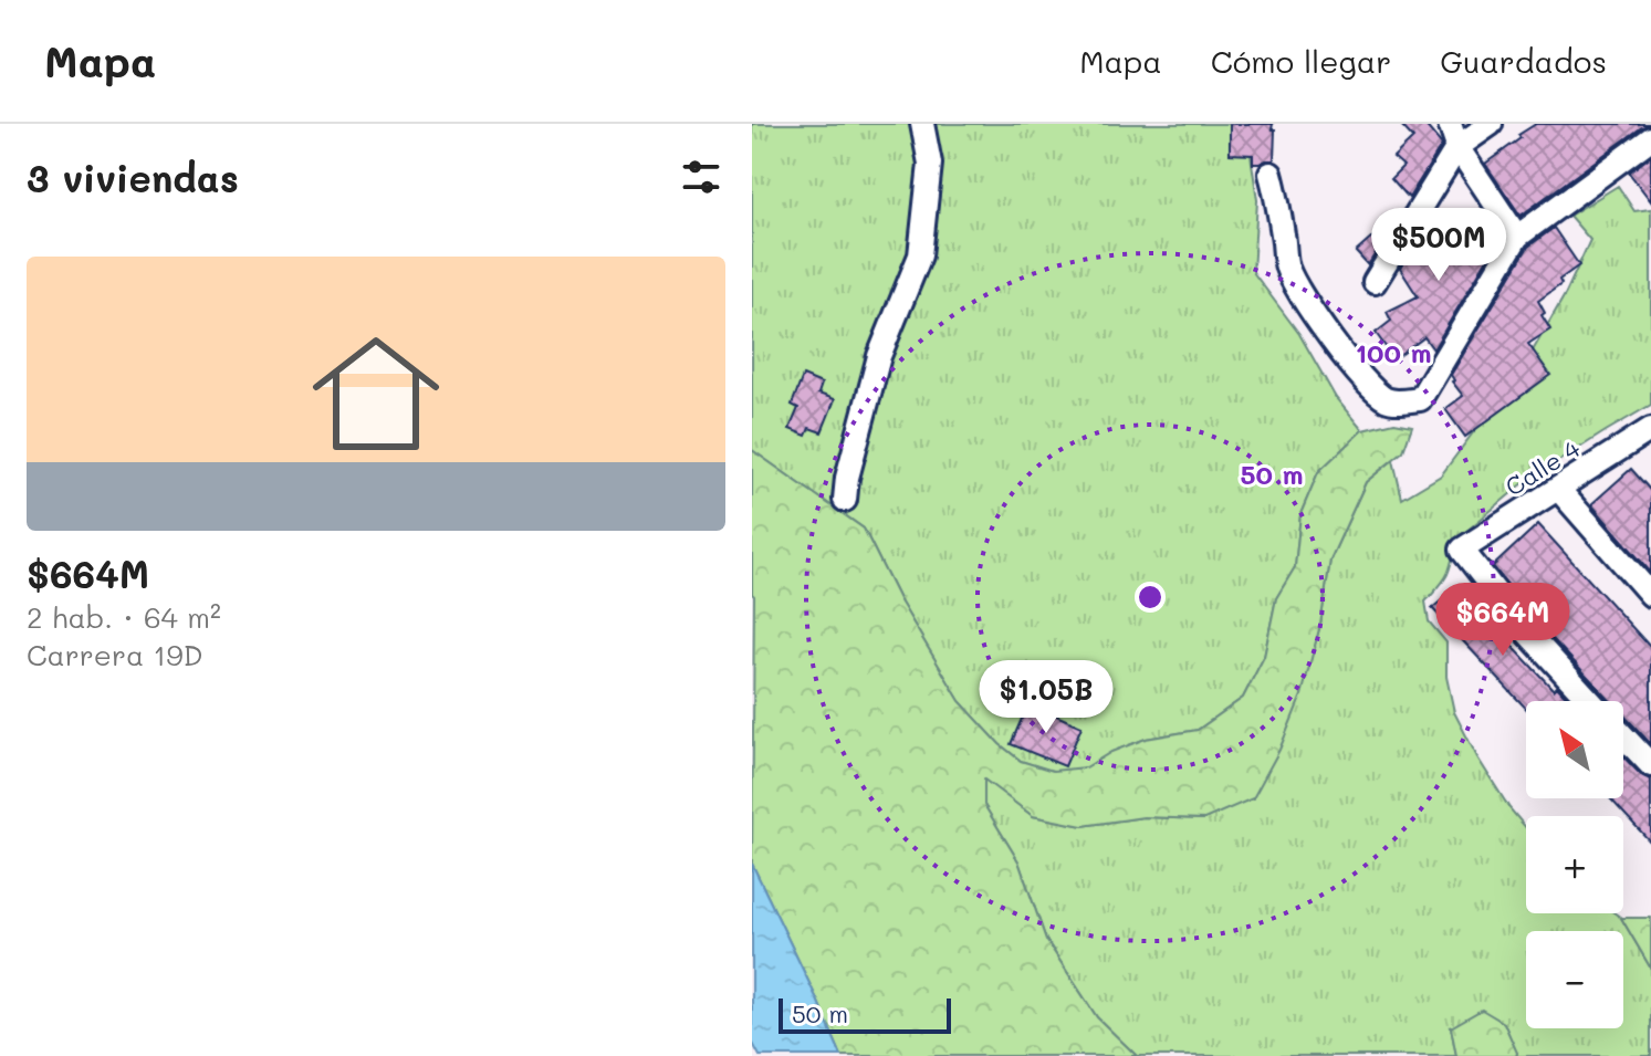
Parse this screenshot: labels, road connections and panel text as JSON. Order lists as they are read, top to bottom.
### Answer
{
  "streets": {
    "street": ["Calle 4"]
  },
  "scale_bar": "50 m",
  "north": "top left",
  "page": {
    "header": "Mapa",
    "nav": ["Mapa", "Cómo llegar", "Guardados"],
    "heading": "3 viviendas",
    "price": ["$500M", "$664M", "$1.05B"],
    "list": [
      {
        "name": "$664M",
        "note": "2 hab. · 64 m² · Carrera 19D"
      }
    ],
    "map_buttons": ["+", "−"],
    "scale": "50 m"
  },
  "rings": ["100 m", "50 m"]
}
